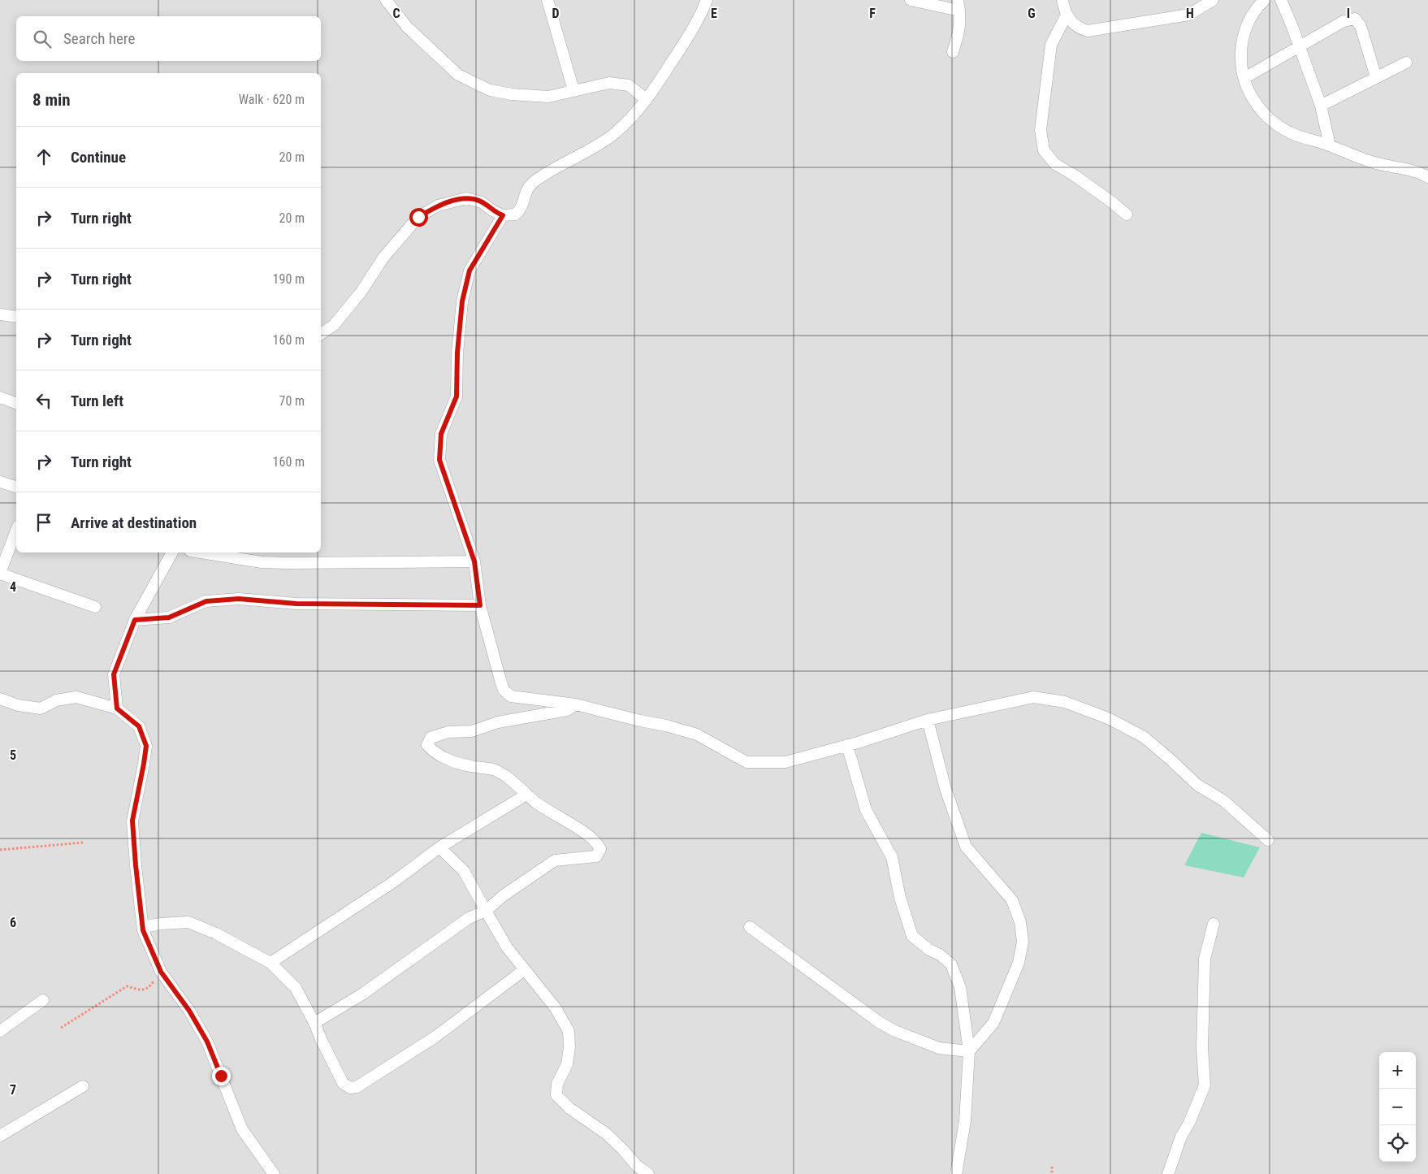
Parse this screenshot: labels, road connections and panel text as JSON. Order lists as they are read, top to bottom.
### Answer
{
  "page": {
    "search": "Search here",
    "heading": ["8 min", "Walk · 620 m"],
    "list": [
      ["Continue", "20 m"],
      ["Turn right", "20 m"],
      ["Turn right", "190 m"],
      ["Turn right", "160 m"],
      ["Turn left", "70 m"],
      ["Turn right", "160 m"],
      "Arrive at destination"
    ],
    "map_buttons": ["+", "−"]
  },
  "grid": {
    "columns": [
      "C",
      "D",
      "E",
      "F",
      "G",
      "H",
      "I"
    ],
    "rows": [
      "4",
      "5",
      "6",
      "7"
    ]
  }
}
